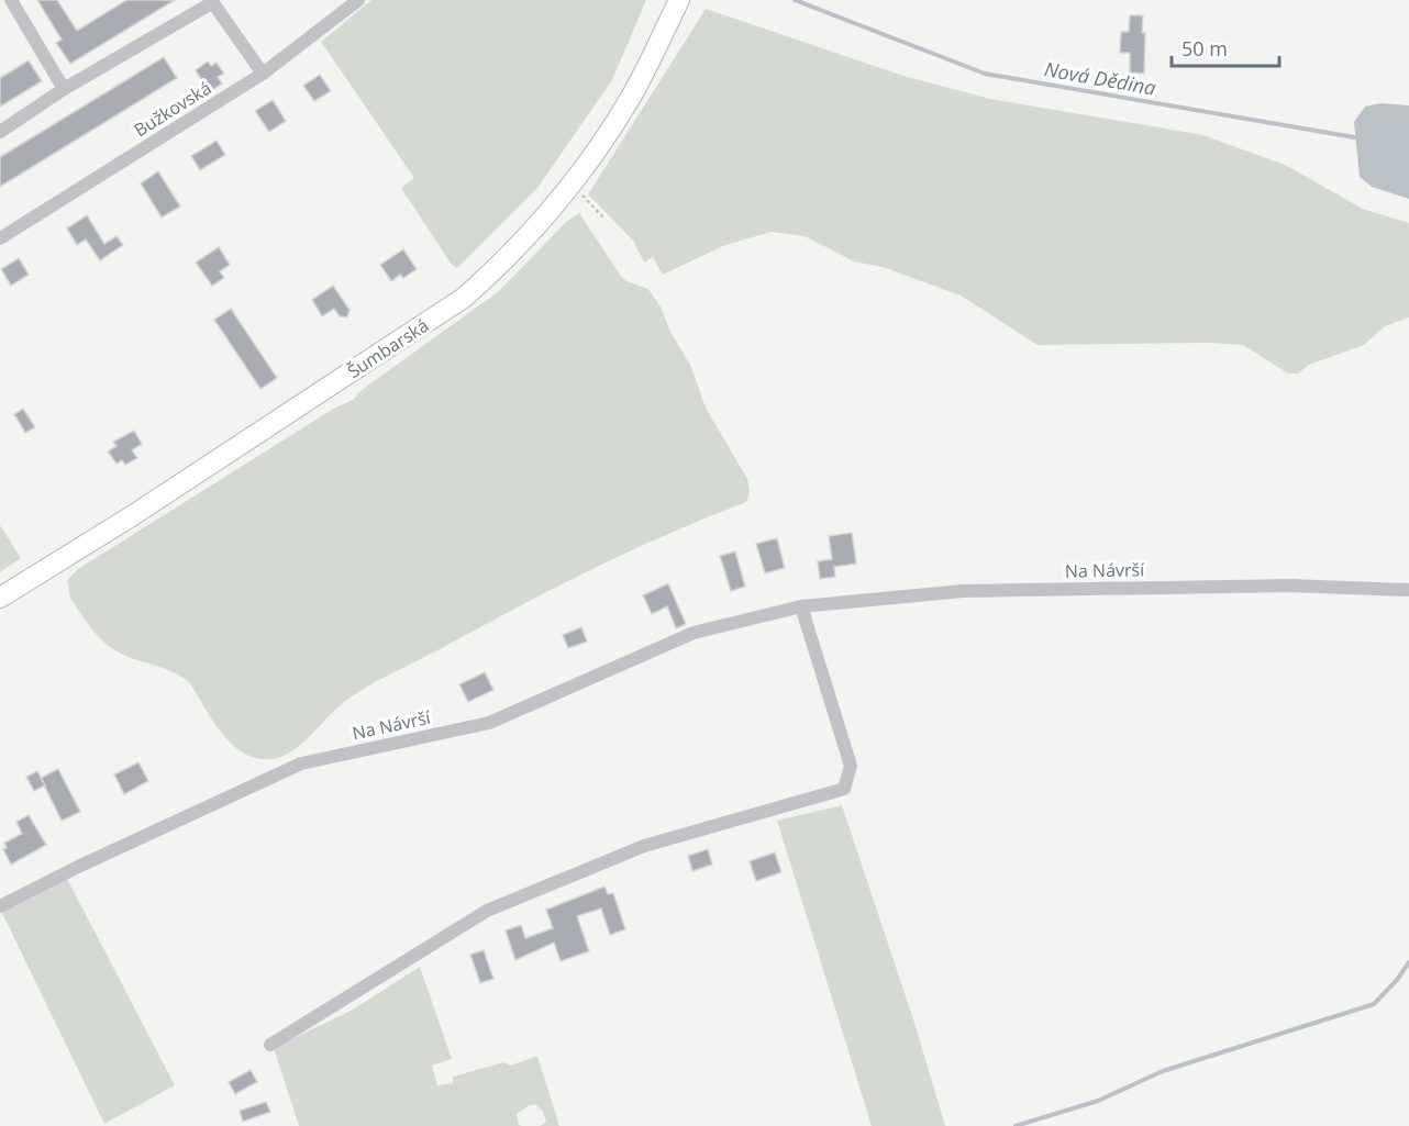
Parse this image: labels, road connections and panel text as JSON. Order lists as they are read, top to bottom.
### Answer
{
  "streets": {
    "street": ["Bužkovská", "Šumbarská", "Na Návrší"]
  },
  "water": ["Nová Dědina"],
  "scale_bar": "50 m"
}
